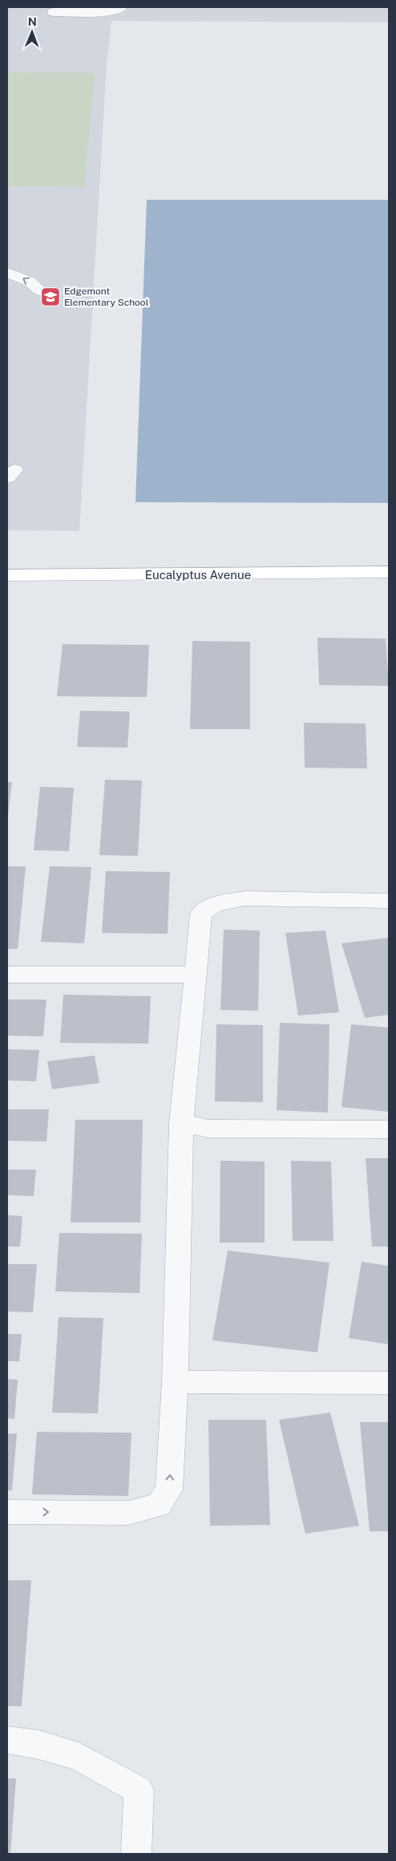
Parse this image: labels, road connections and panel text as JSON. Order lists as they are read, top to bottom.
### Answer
{
  "streets": {
    "main road": ["Eucalyptus Avenue"]
  },
  "places": {
    "school or university": ["Edgemont Elementary School"]
  },
  "north": "top"
}
